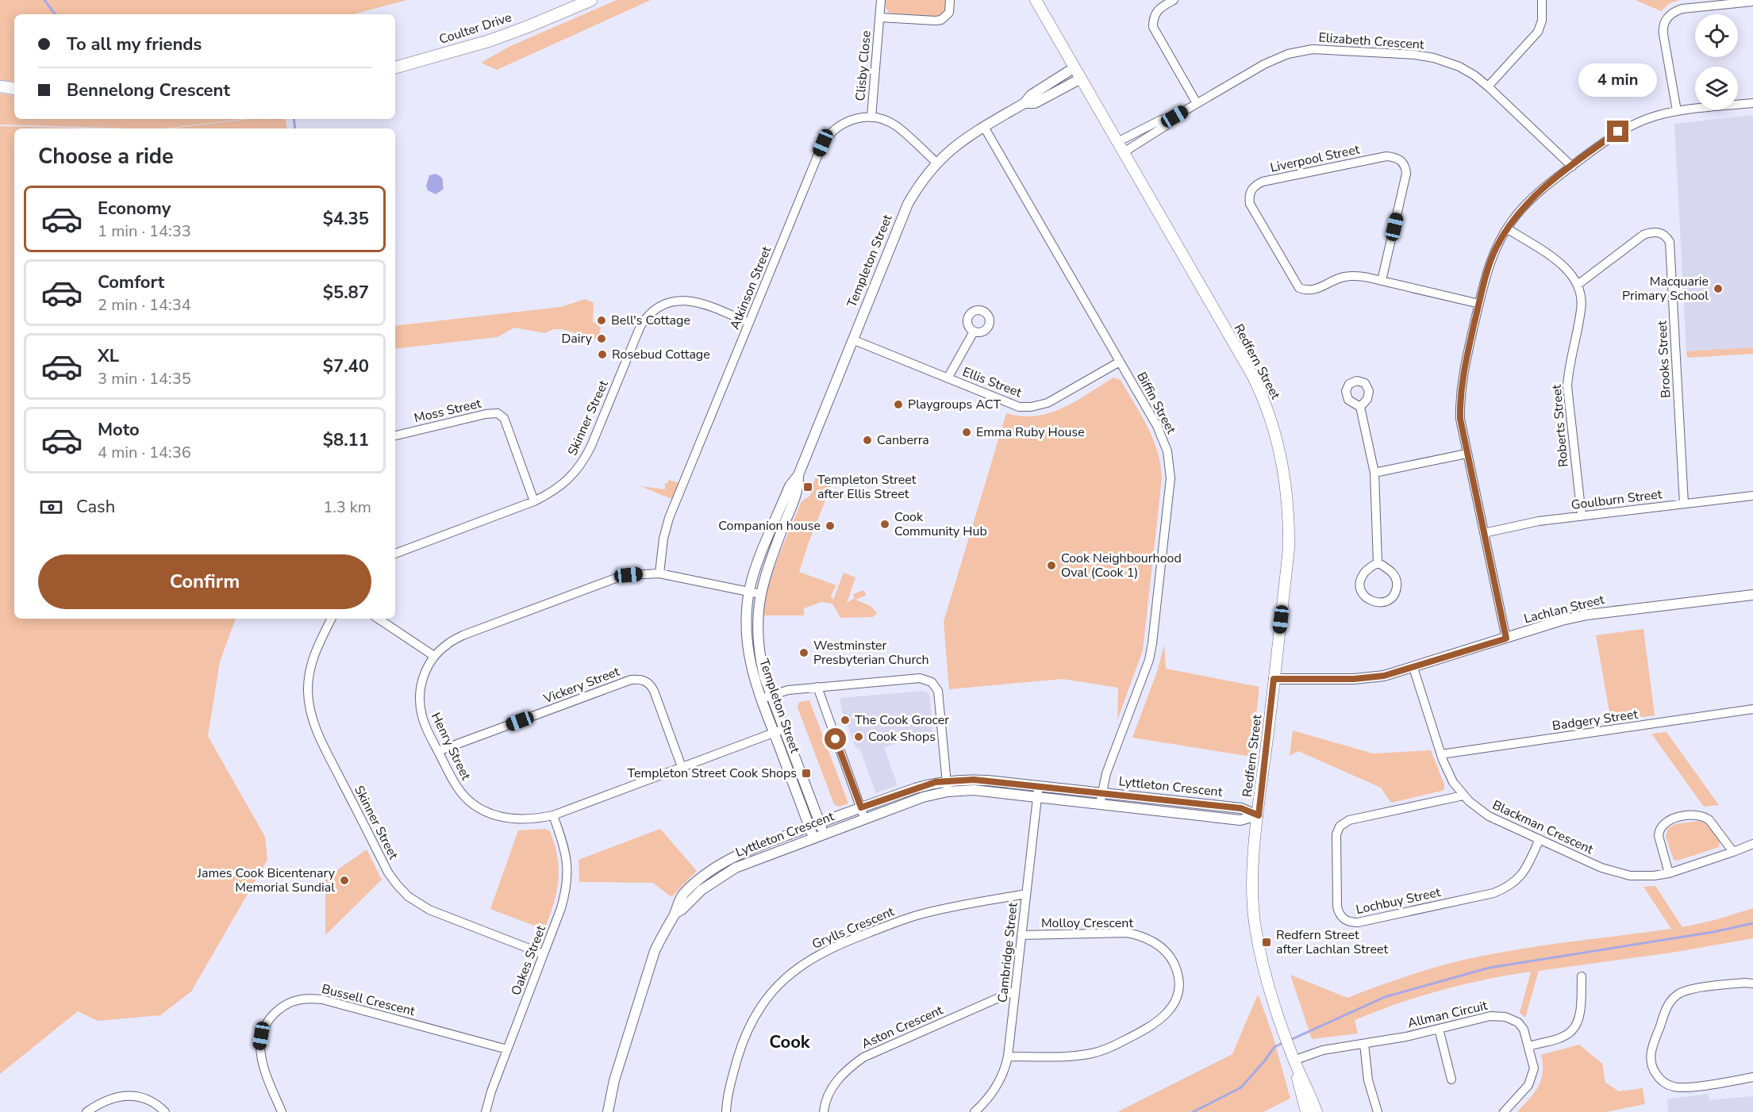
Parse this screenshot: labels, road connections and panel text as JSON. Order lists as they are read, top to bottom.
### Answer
{
  "streets": {
    "main road": ["Coulter Drive", "Redfern Street"],
    "street": [
      "Elizabeth Crescent",
      "Clisby Close",
      "Liverpool Street",
      "Templeton Street",
      "Atkinson Street",
      "Brooks Street",
      "Ellis Street",
      "Biffin Street",
      "Moss Street",
      "Skinner Street",
      "Roberts Street",
      "Goulburn Street",
      "Lachlan Street",
      "Vickery Street",
      "Badgery Street",
      "Henry Street",
      "Lyttleton Crescent",
      "Blackman Crescent",
      "Lochbuy Street",
      "Molloy Crescent",
      "Grylls Crescent",
      "Cambridge Street",
      "Oakes Street",
      "Bussell Crescent",
      "Allman Circuit",
      "Aston Crescent"
    ]
  },
  "crossings": [
    ["Elizabeth Crescent", "Redfern Street"],
    ["Clisby Close", "Atkinson Street"],
    ["Templeton Street", "Atkinson Street"],
    ["Templeton Street", "Redfern Street"],
    ["Templeton Street", "Ellis Street"],
    ["Templeton Street", "Biffin Street"],
    ["Templeton Street", "Henry Street"],
    ["Templeton Street", "Lyttleton Crescent"],
    ["Atkinson Street", "Skinner Street"],
    ["Atkinson Street", "Henry Street"],
    ["Brooks Street", "Roberts Street"],
    ["Brooks Street", "Goulburn Street"],
    ["Redfern Street", "Lachlan Street"],
    ["Redfern Street", "Lyttleton Crescent"],
    ["Redfern Street", "Allman Circuit"],
    ["Ellis Street", "Biffin Street"],
    ["Biffin Street", "Lyttleton Crescent"],
    ["Moss Street", "Skinner Street"],
    ["Skinner Street", "Oakes Street"],
    ["Roberts Street", "Goulburn Street"],
    ["Lachlan Street", "Blackman Crescent"],
    ["Vickery Street", "Henry Street"],
    ["Badgery Street", "Blackman Crescent"],
    ["Henry Street", "Oakes Street"],
    ["Lyttleton Crescent", "Cambridge Street"],
    ["Blackman Crescent", "Lochbuy Street"],
    ["Molloy Crescent", "Cambridge Street"],
    ["Grylls Crescent", "Cambridge Street"],
    ["Cambridge Street", "Aston Crescent"],
    ["Oakes Street", "Bussell Crescent"]
  ],
  "districts": ["Cook"],
  "places": {
    "other": [
      "Macquarie Primary School",
      "Bell's Cottage",
      "Dairy",
      "Rosebud Cottage",
      "Playgroups ACT",
      "Emma Ruby House",
      "Canberra",
      "Cook Community Hub",
      "Companion house",
      "Cook Neighbourhood Oval (Cook 1)",
      "Westminster Presbyterian Church",
      "The Cook Grocer",
      "Cook Shops",
      "James Cook Bicentenary Memorial Sundial"
    ],
    "transit": ["Templeton Street after Ellis Street", "Templeton Street Cook Shops", "Redfern Street after Lachlan Street"]
  },
  "page": {
    "banner": ["To all my friends", "Bennelong Crescent"],
    "bubble": "4 min",
    "heading": "Choose a ride",
    "list": [
      {
        "name": "Economy",
        "note": "1 min · 14:33",
        "value": "$4.35"
      },
      {
        "name": "Comfort",
        "note": "2 min · 14:34",
        "value": "$5.87"
      },
      {
        "name": "XL",
        "note": "3 min · 14:35",
        "value": "$7.40"
      },
      {
        "name": "Moto",
        "note": "4 min · 14:36",
        "value": "$8.11"
      }
    ],
    "pay": ["Cash", "1.3 km"],
    "buttons": "Confirm"
  }
}
